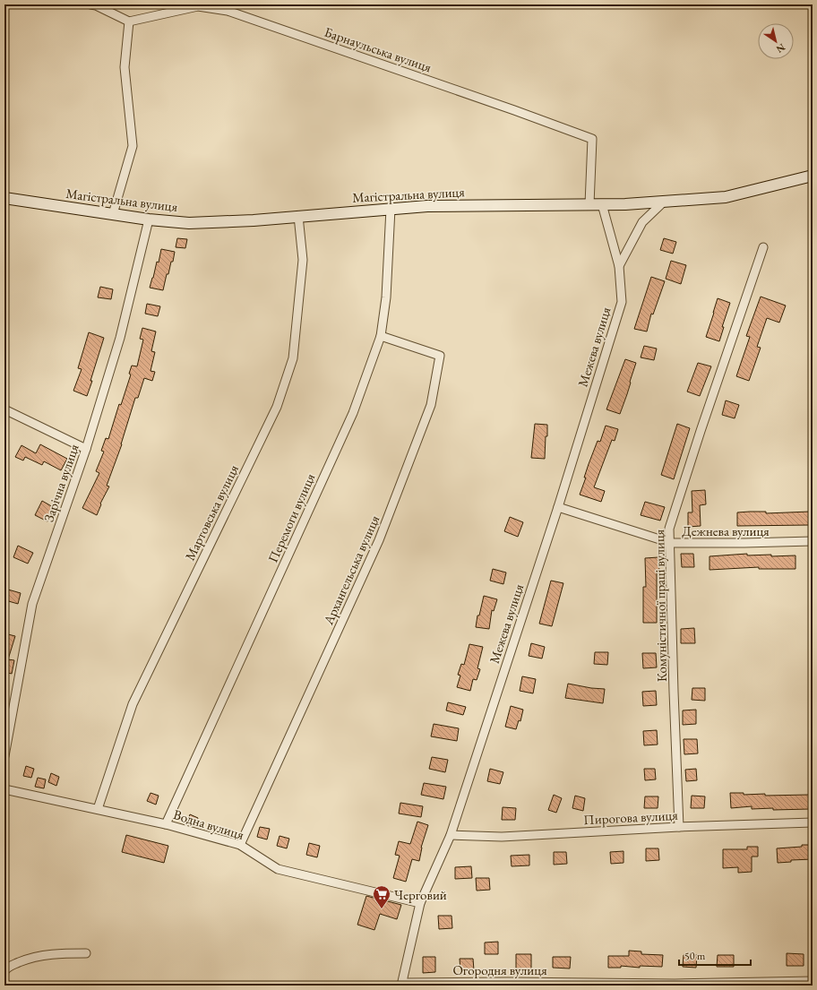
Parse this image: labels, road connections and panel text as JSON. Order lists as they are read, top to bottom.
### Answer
{
  "streets": {
    "main road": ["Магістральна вулиця"],
    "street": [
      "Барнаульська вулиця",
      "Межева вулиця",
      "Зарічна вулиця",
      "Мартовська вулиця",
      "Перемоги вулиця",
      "Дежнева вулиця",
      "Архангельська вулиця",
      "Комуністичної праці вулиця",
      "Пирогова вулиця",
      "Водна вулиця",
      "Огородня вулиця"
    ]
  },
  "crossings": [
    ["Барнаульська вулиця", "Магістральна вулиця"],
    ["Магістральна вулиця", "Межева вулиця"],
    ["Магістральна вулиця", "Зарічна вулиця"],
    ["Магістральна вулиця", "Мартовська вулиця"],
    ["Магістральна вулиця", "Перемоги вулиця"],
    ["Межева вулиця", "Дежнева вулиця"],
    ["Межева вулиця", "Пирогова вулиця"],
    ["Межева вулиця", "Водна вулиця"],
    ["Межева вулиця", "Огородня вулиця"],
    ["Мартовська вулиця", "Водна вулиця"],
    ["Перемоги вулиця", "Архангельська вулиця"],
    ["Перемоги вулиця", "Водна вулиця"],
    ["Дежнева вулиця", "Комуністичної праці вулиця"],
    ["Архангельська вулиця", "Водна вулиця"],
    ["Комуністичної праці вулиця", "Пирогова вулиця"]
  ],
  "places": {
    "supermarket": ["Черговий"]
  },
  "scale_bar": "50 m",
  "north": "bottom right"
}
